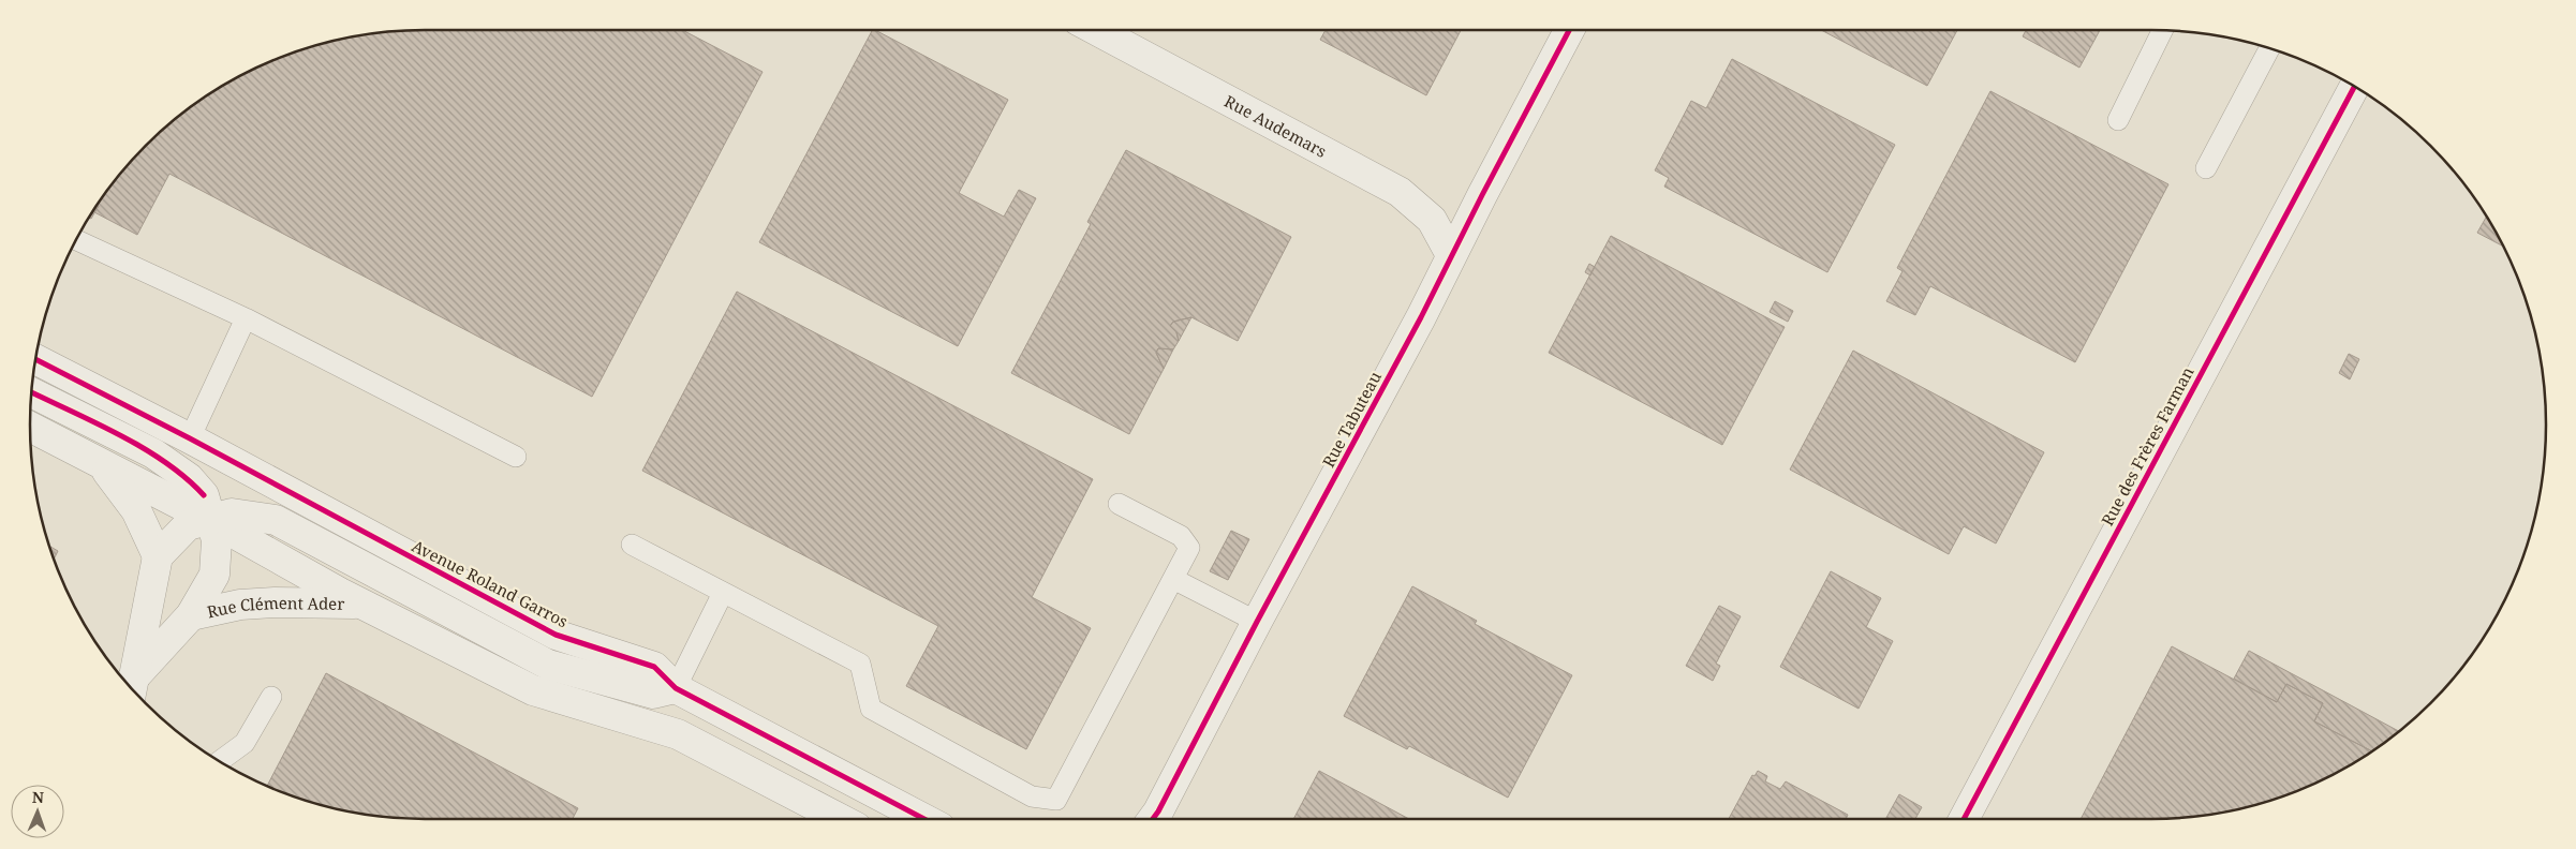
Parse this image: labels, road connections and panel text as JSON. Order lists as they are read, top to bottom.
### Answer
{
  "streets": {
    "street": [
      "Rue Audemars",
      "Rue Tabuteau",
      "Rue des Frères Farman",
      "Avenue Roland Garros",
      "Rue Clément Ader"
    ]
  },
  "crossings": [
    ["Rue Audemars", "Rue Tabuteau"]
  ],
  "north": "top"
}
